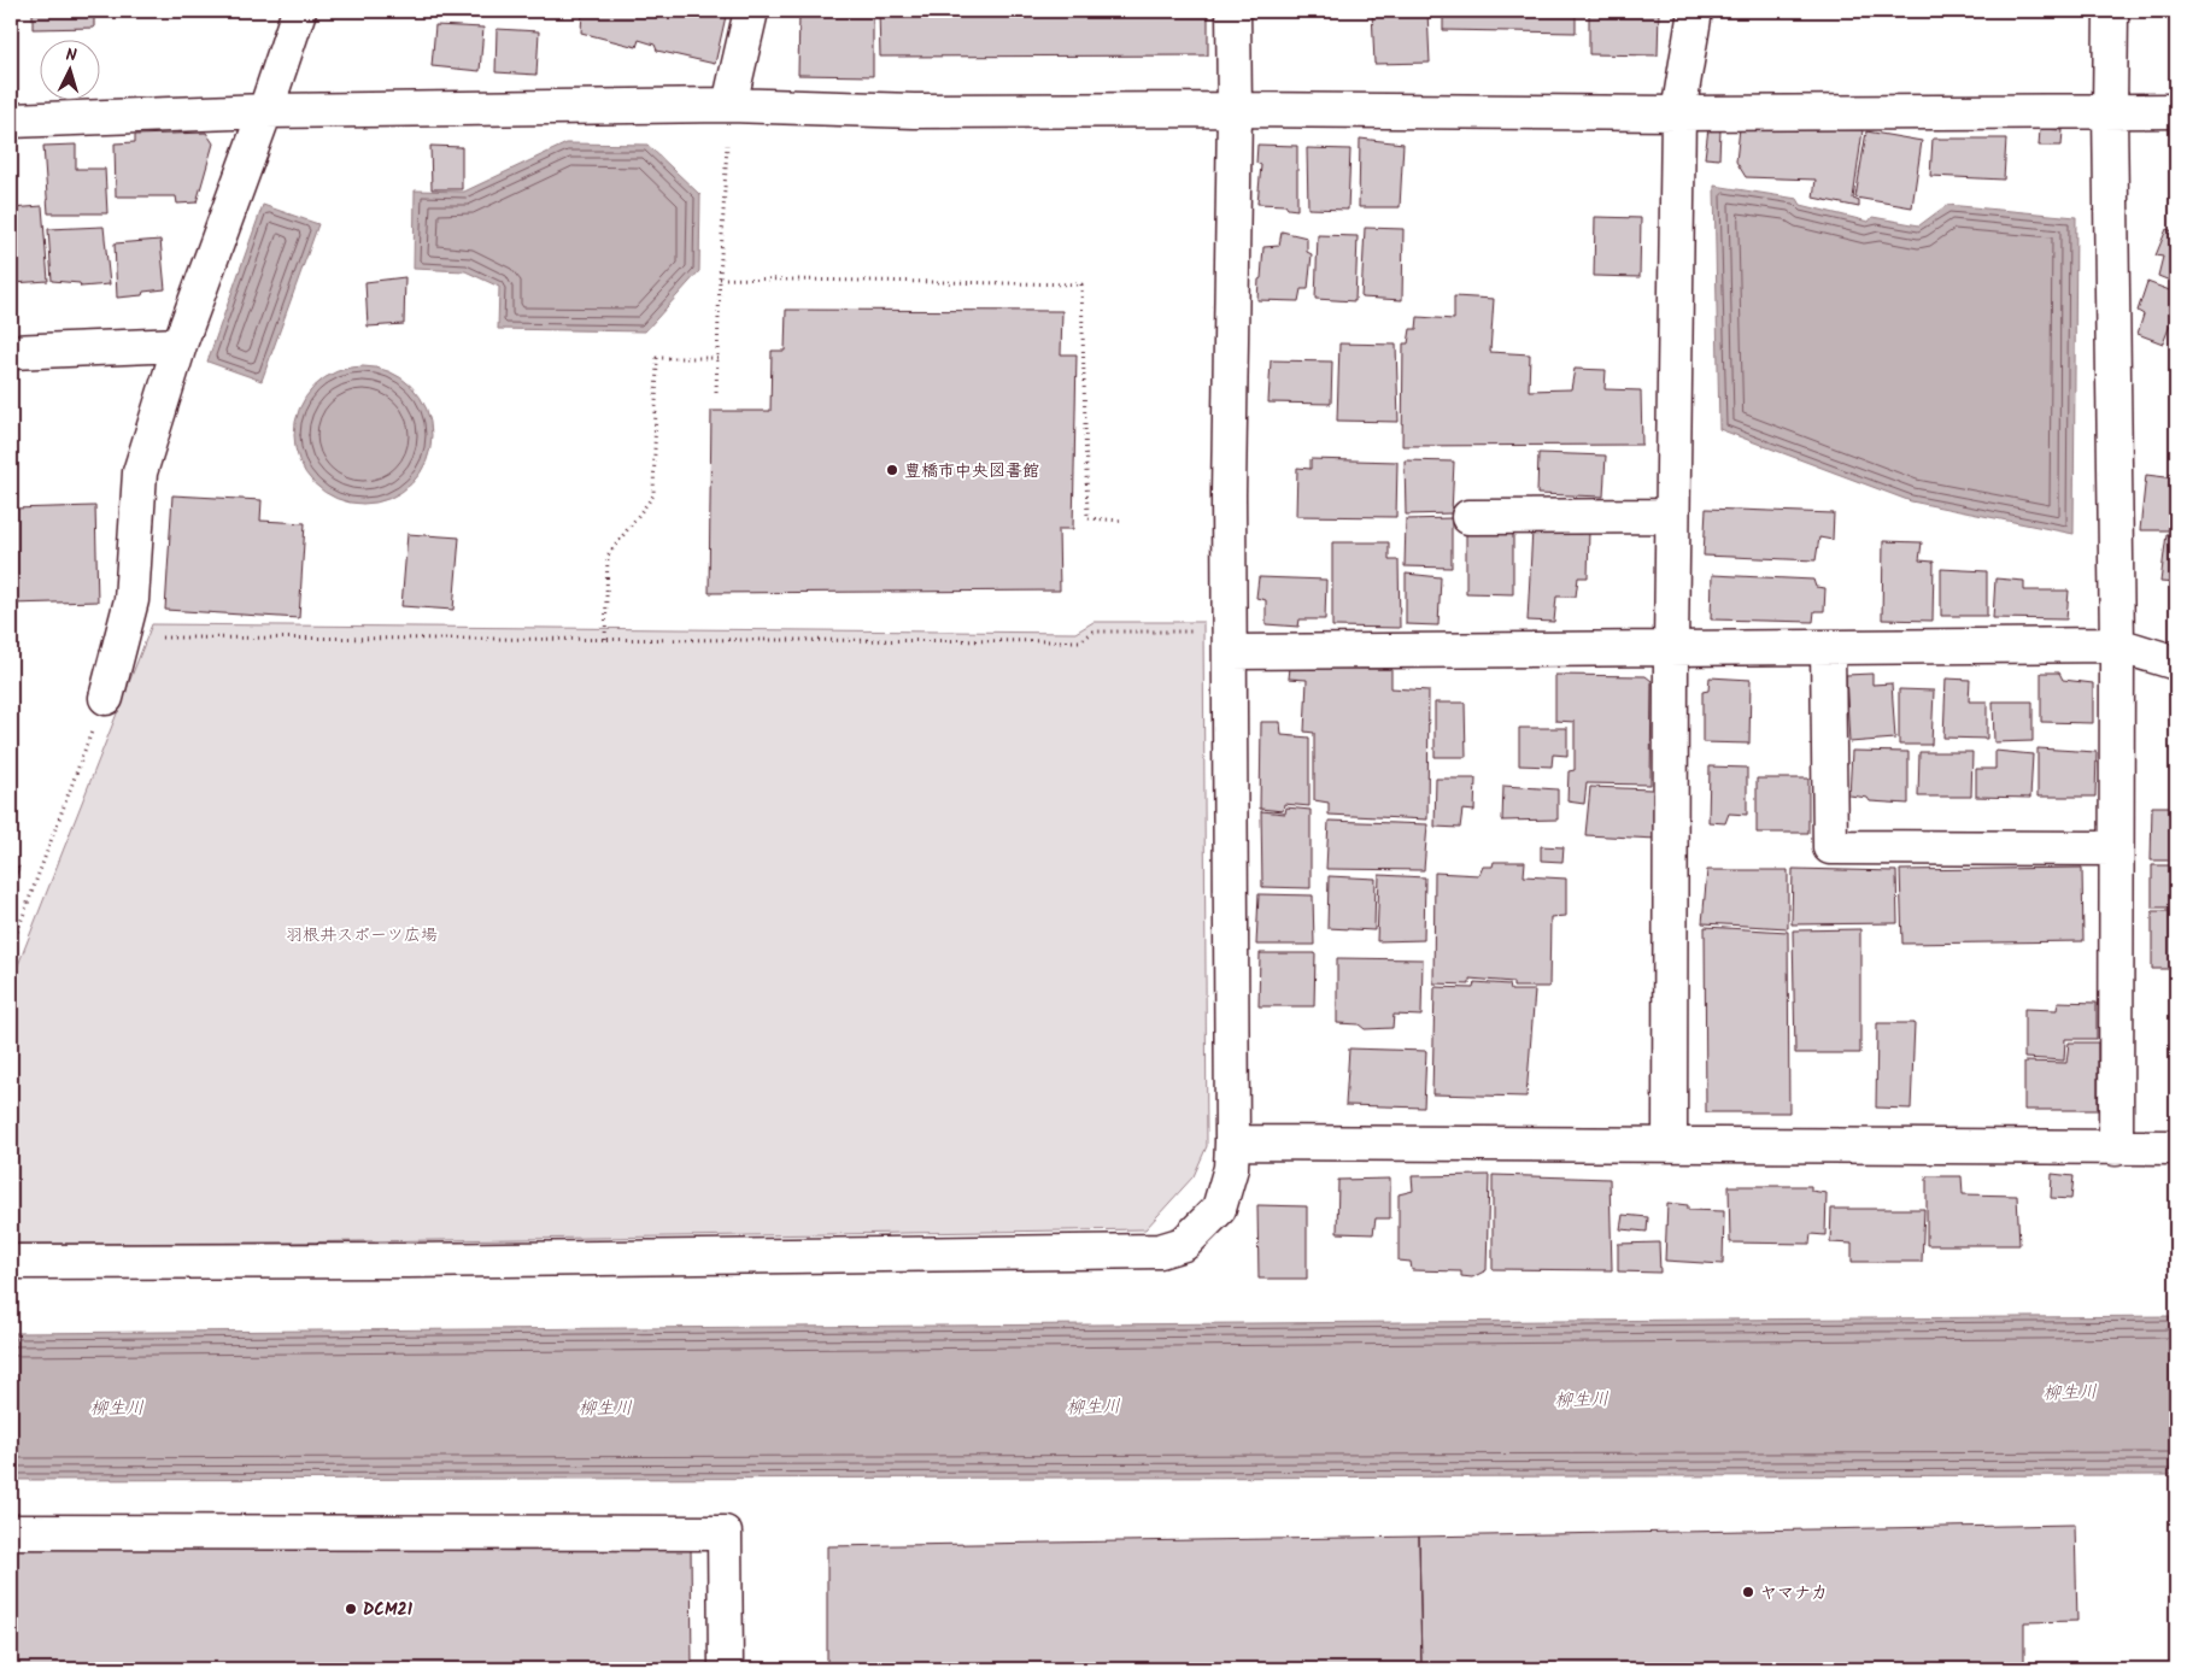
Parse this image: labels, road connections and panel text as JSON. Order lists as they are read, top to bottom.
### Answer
{
  "water": ["柳生川"],
  "parks": ["羽根井スポーツ広場"],
  "places": ["豊橋市中央図書館", "ヤマナカ", "DCM21"],
  "north": "top"
}
